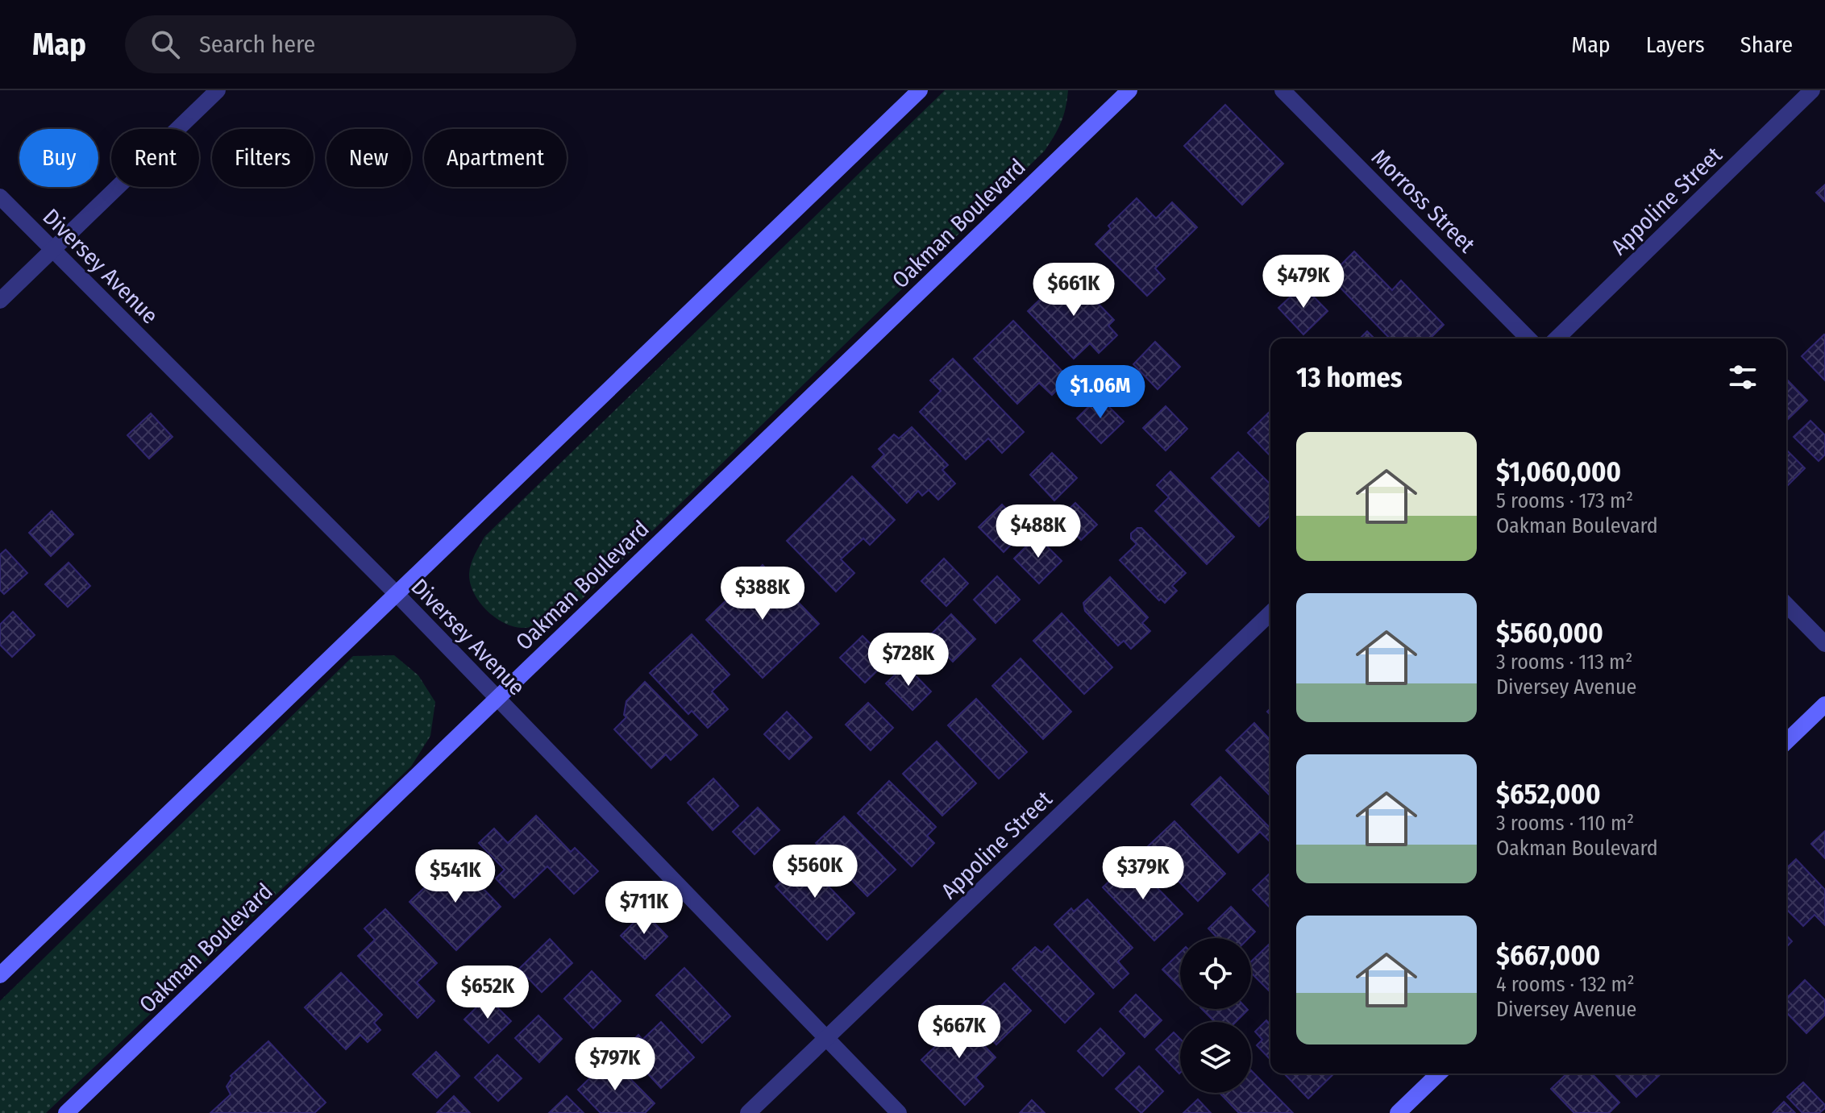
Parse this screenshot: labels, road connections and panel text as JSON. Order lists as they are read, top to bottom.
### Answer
{
  "streets": {
    "street": [
      "Morross Street",
      "Appoline Street",
      "Oakman Boulevard",
      "Diversey Avenue"
    ]
  },
  "crossings": [
    ["Appoline Street", "Diversey Avenue"],
    ["Oakman Boulevard", "Diversey Avenue"]
  ],
  "page": {
    "header": "Map",
    "search": "Search here",
    "nav": ["Map", "Layers", "Share"],
    "chip": [
      "Buy",
      "Rent",
      "Filters",
      "New",
      "Apartment"
    ],
    "price": [
      "$479K",
      "$661K",
      "$1.06M",
      "$488K",
      "$388K",
      "$728K",
      "$560K",
      "$379K",
      "$541K",
      "$711K",
      "$652K",
      "$667K",
      "$797K"
    ],
    "heading": "13 homes",
    "list": [
      {
        "name": "$1,060,000",
        "note": "5 rooms · 173 m² · Oakman Boulevard"
      },
      {
        "name": "$560,000",
        "note": "3 rooms · 113 m² · Diversey Avenue"
      },
      {
        "name": "$652,000",
        "note": "3 rooms · 110 m² · Oakman Boulevard"
      },
      {
        "name": "$667,000",
        "note": "4 rooms · 132 m² · Diversey Avenue"
      }
    ]
  }
}
